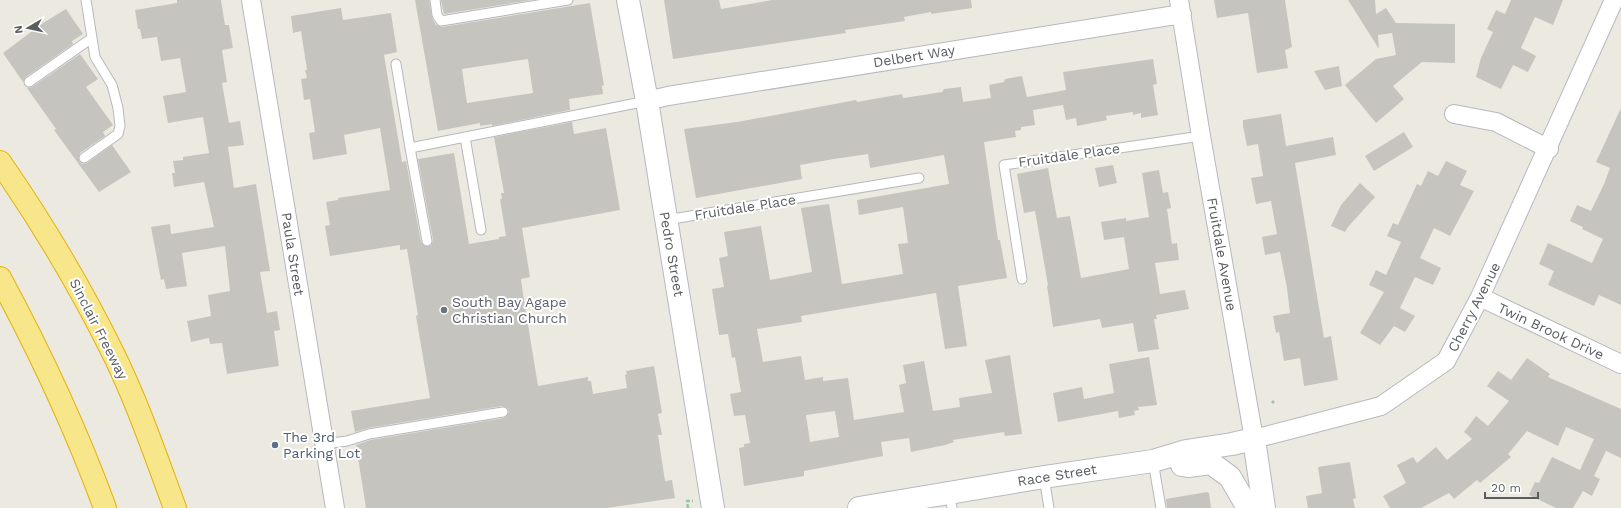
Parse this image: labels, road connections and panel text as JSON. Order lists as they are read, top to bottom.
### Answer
{
  "streets": {
    "highway": ["Sinclair Freeway"],
    "street": [
      "Delbert Way",
      "Paula Street",
      "Pedro Street",
      "Fruitdale Avenue",
      "Cherry Avenue",
      "Twin Brook Drive",
      "Race Street"
    ],
    "lane": ["Fruitdale Place"]
  },
  "crossings": [
    ["Delbert Way", "Pedro Street"],
    ["Delbert Way", "Fruitdale Avenue"],
    ["Fruitdale Place", "Pedro Street"],
    ["Fruitdale Place", "Fruitdale Avenue"],
    ["Fruitdale Avenue", "Cherry Avenue"],
    ["Fruitdale Avenue", "Race Street"],
    ["Cherry Avenue", "Twin Brook Drive"],
    ["Cherry Avenue", "Race Street"]
  ],
  "places": ["South Bay Agape Christian Church", "The 3rd Parking Lot"],
  "scale_bar": "20 m",
  "north": "left"
}
